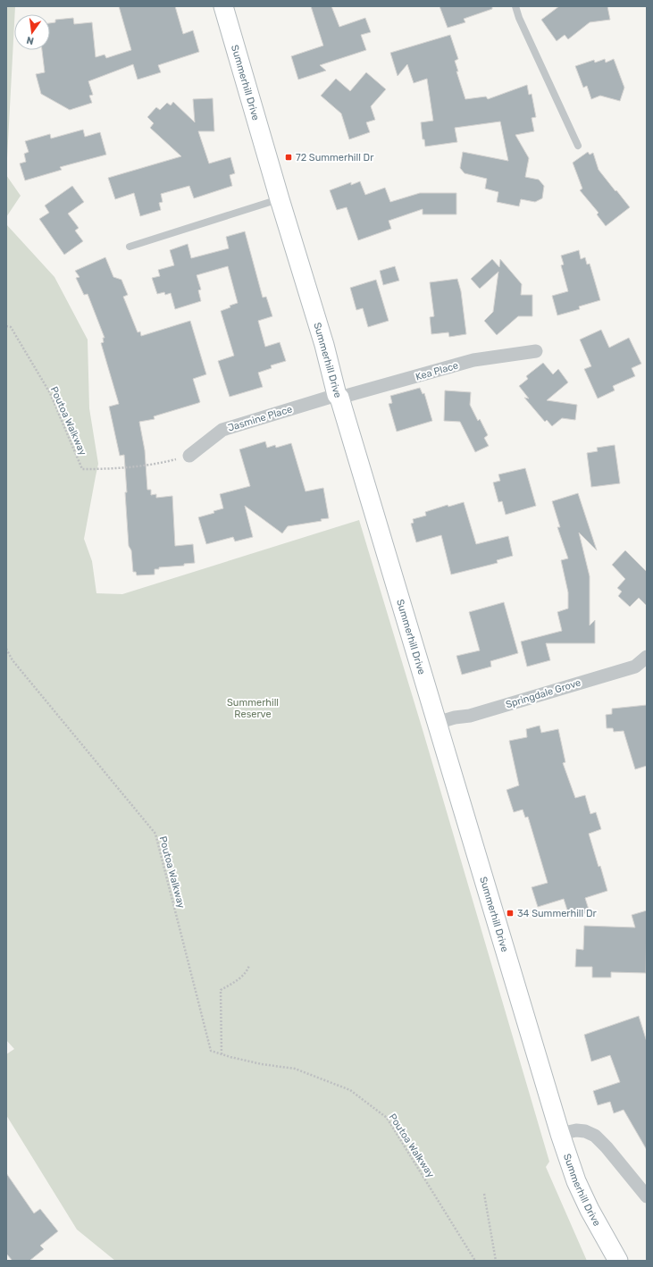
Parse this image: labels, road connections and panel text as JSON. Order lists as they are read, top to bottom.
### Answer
{
  "streets": {
    "main road": ["Summerhill Drive"],
    "street": ["Kea Place", "Jasmine Place", "Springdale Grove"],
    "path": ["Poutoa Walkway"]
  },
  "crossings": [
    ["Summerhill Drive", "Kea Place"],
    ["Summerhill Drive", "Jasmine Place"],
    ["Summerhill Drive", "Springdale Grove"],
    ["Kea Place", "Jasmine Place"],
    ["Jasmine Place", "Poutoa Walkway"]
  ],
  "parks": ["Summerhill Reserve"],
  "places": {
    "transit": ["72 Summerhill Dr", "34 Summerhill Dr"]
  },
  "north": "bottom"
}
